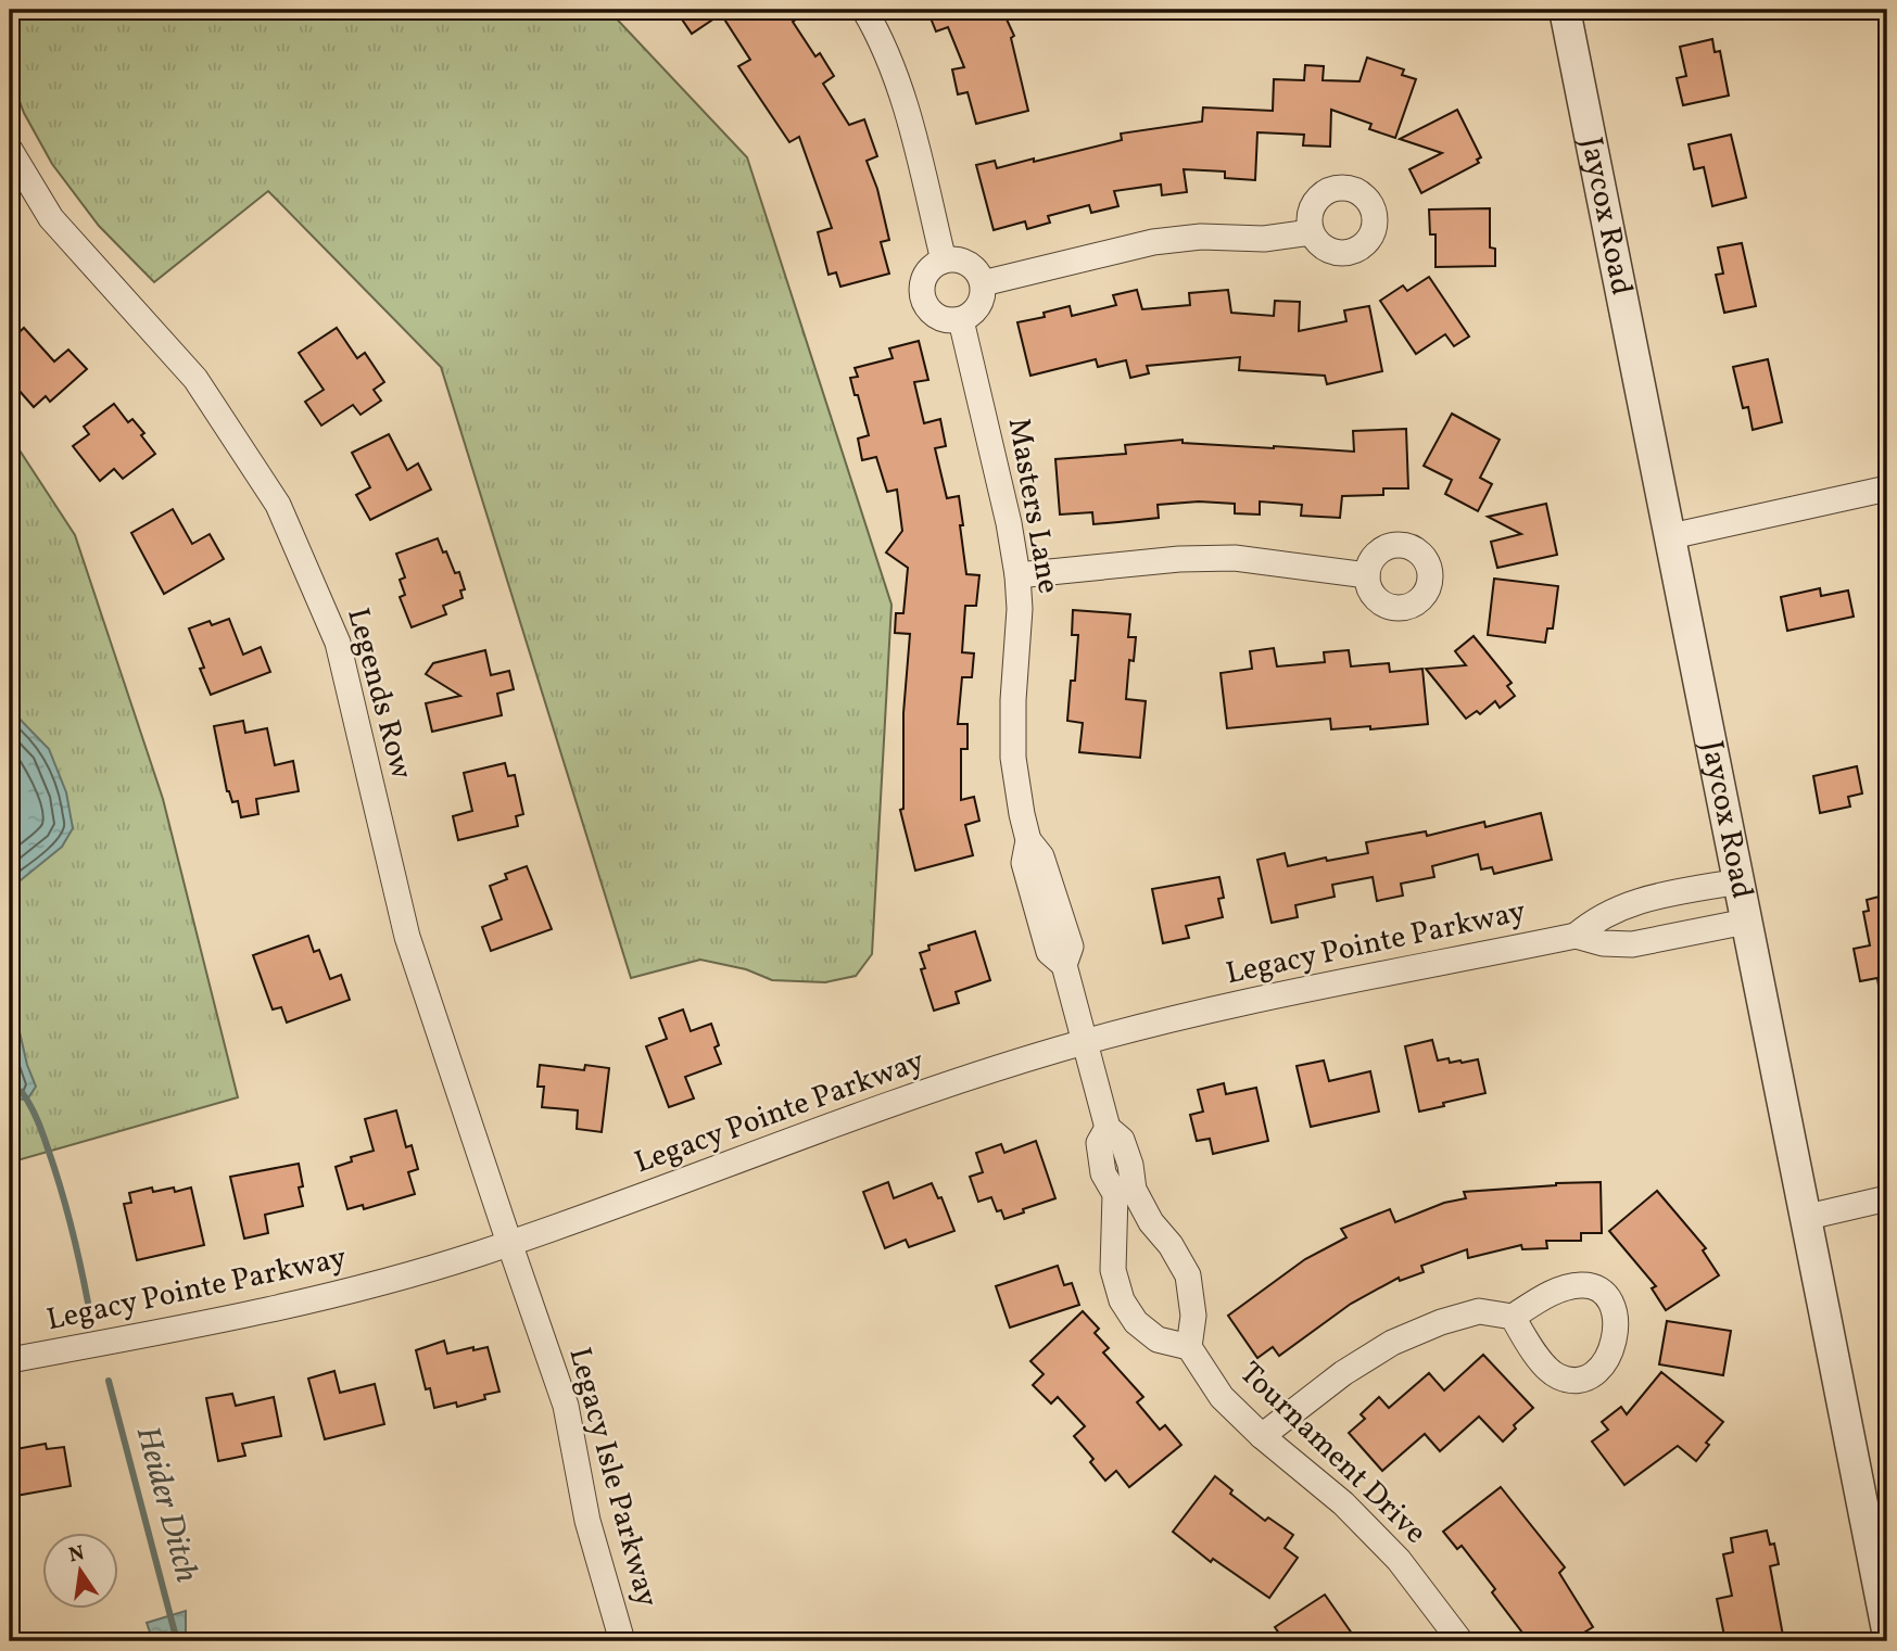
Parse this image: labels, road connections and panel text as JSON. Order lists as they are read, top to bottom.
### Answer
{
  "streets": {
    "street": [
      "Jaycox Road",
      "Masters Lane",
      "Legends Row",
      "Legacy Pointe Parkway",
      "Tournament Drive",
      "Legacy Isle Parkway"
    ]
  },
  "crossings": [
    ["Jaycox Road", "Legacy Pointe Parkway"],
    ["Masters Lane", "Legacy Pointe Parkway"],
    ["Legends Row", "Legacy Pointe Parkway"],
    ["Legends Row", "Legacy Isle Parkway"],
    ["Legacy Pointe Parkway", "Legacy Isle Parkway"]
  ],
  "water": ["Heider Ditch"],
  "north": "top"
}
